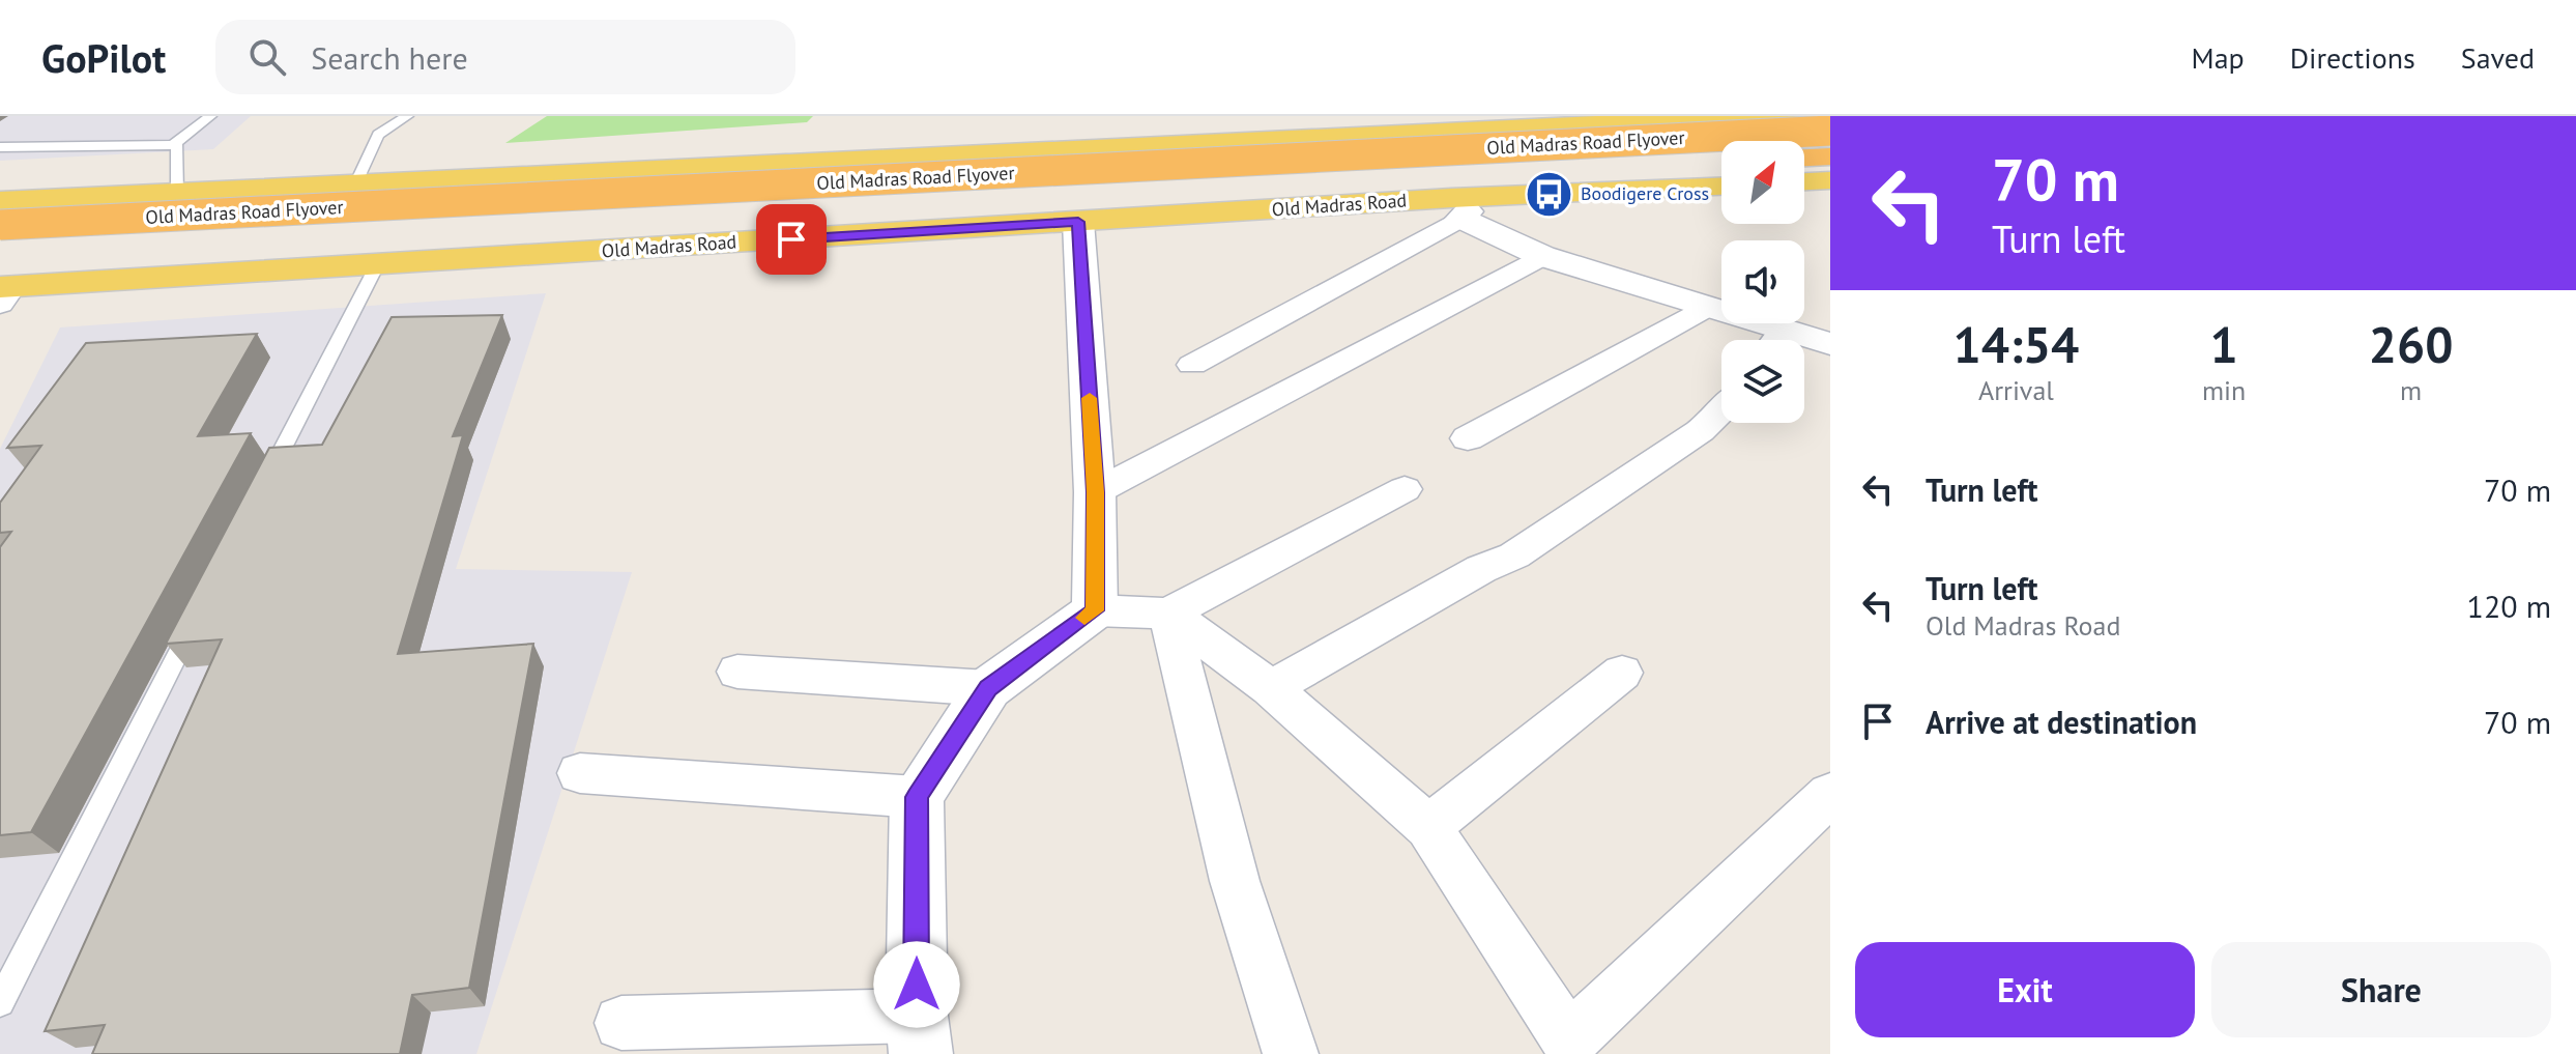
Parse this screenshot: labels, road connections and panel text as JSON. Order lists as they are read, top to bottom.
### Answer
{
  "streets": {
    "highway": ["Old Madras Road Flyover"],
    "main road": ["Old Madras Road"]
  },
  "places": {
    "bus stop": ["Boodigere Cross"]
  },
  "north": "top right",
  "page": {
    "header": "GoPilot",
    "search": "Search here",
    "nav": ["Map", "Directions", "Saved"],
    "turn": ["70 m", "Turn left"],
    "eta": [
      "14:54",
      "Arrival",
      "1",
      "min",
      "260",
      "m"
    ],
    "list": [
      {
        "name": "Turn left",
        "value": "70 m"
      },
      {
        "name": "Turn left",
        "note": "Old Madras Road",
        "value": "120 m"
      },
      {
        "name": "Arrive at destination",
        "value": "70 m"
      }
    ],
    "buttons": ["Exit", "Share"]
  }
}
